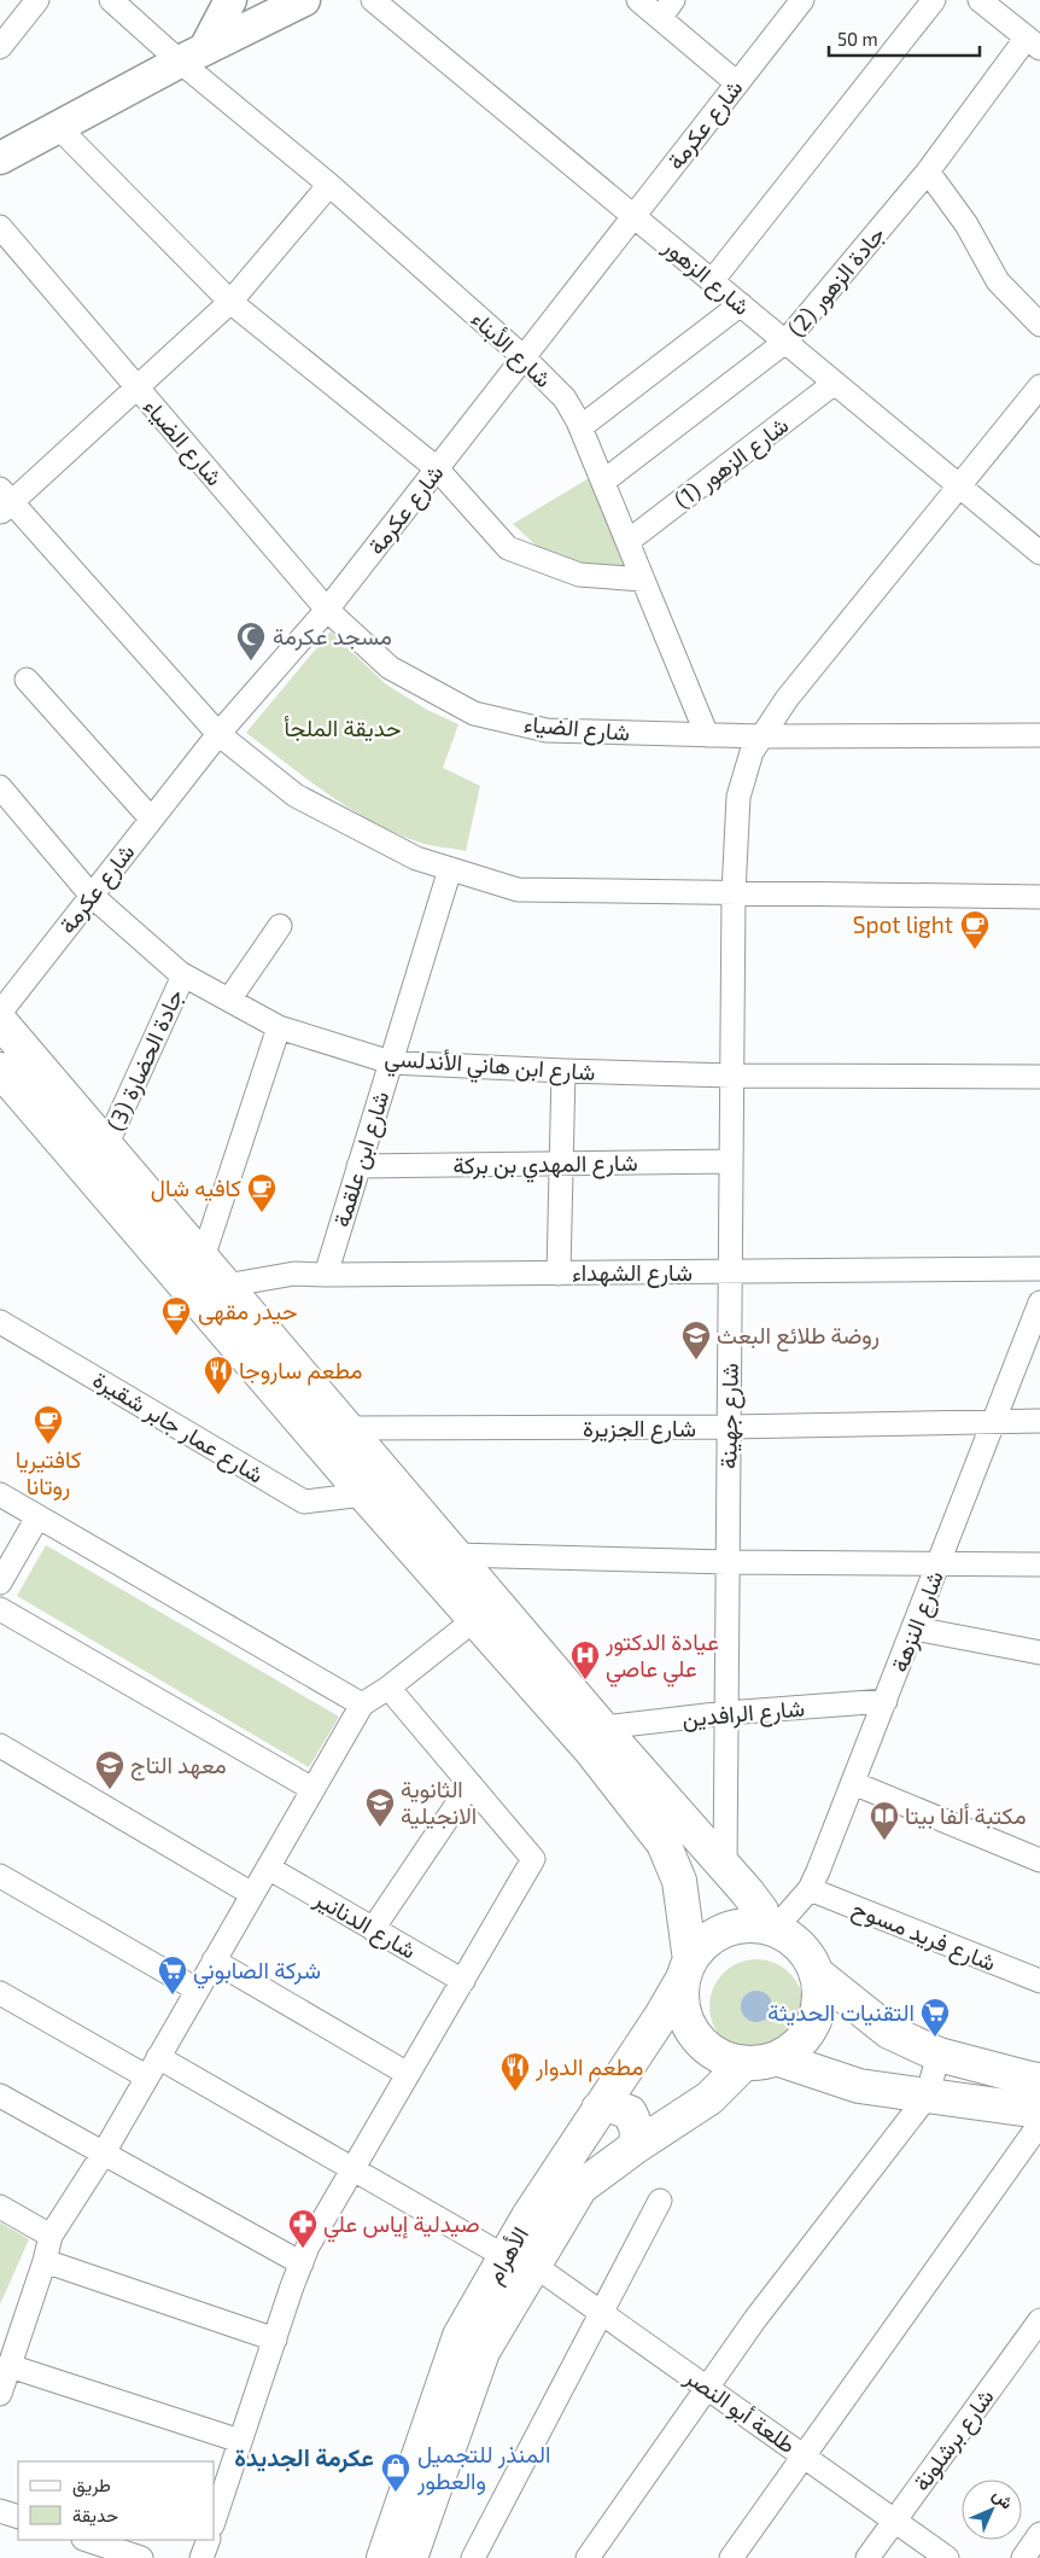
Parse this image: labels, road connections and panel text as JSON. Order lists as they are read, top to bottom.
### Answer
{
  "streets": {
    "main road": ["الأهرام"],
    "street": [
      "شارع عكرمة",
      "شارع الزهور",
      "جادة الزهور (2)",
      "شارع الأبناء",
      "شارع الضياء",
      "شارع الزهور (1)",
      "جادة الحضارة (3)",
      "شارع ابن هاني الأندلسي",
      "شارع ابن علقمة",
      "شارع المهدي بن بركة",
      "شارع الشهداء",
      "شارع جهينة",
      "شارع عمار جابر شقيرة",
      "شارع الجزيرة",
      "شارع النزهة",
      "شارع الرافدين",
      "شارع الدنانير",
      "شارع فريد مسوح",
      "طلعة أبو النصر",
      "شارع برشلونة"
    ]
  },
  "crossings": [
    ["شارع عكرمة", "شارع الزهور"],
    ["شارع عكرمة", "شارع الأبناء"],
    ["شارع عكرمة", "شارع الضياء"],
    ["شارع عكرمة", "شارع ابن هاني الأندلسي"],
    ["شارع الزهور", "جادة الزهور (2)"],
    ["شارع الزهور", "شارع الزهور (1)"],
    ["شارع الزهور", "شارع جهينة"],
    ["جادة الزهور (2)", "شارع الأبناء"],
    ["شارع الأبناء", "شارع الضياء"],
    ["شارع الأبناء", "شارع الزهور (1)"],
    ["شارع الضياء", "شارع جهينة"],
    ["جادة الحضارة (3)", "شارع ابن هاني الأندلسي"],
    ["شارع ابن هاني الأندلسي", "شارع ابن علقمة"],
    ["شارع ابن هاني الأندلسي", "شارع جهينة"],
    ["شارع ابن علقمة", "شارع المهدي بن بركة"],
    ["شارع ابن علقمة", "شارع الشهداء"],
    ["شارع المهدي بن بركة", "شارع جهينة"],
    ["شارع الشهداء", "شارع جهينة"],
    ["شارع جهينة", "شارع الجزيرة"],
    ["شارع جهينة", "شارع الرافدين"],
    ["شارع الجزيرة", "شارع النزهة"],
    ["شارع النزهة", "شارع الرافدين"],
    ["شارع النزهة", "شارع فريد مسوح"],
    ["شارع النزهة", "الأهرام"],
    ["الأهرام", "طلعة أبو النصر"],
    ["طلعة أبو النصر", "شارع برشلونة"]
  ],
  "districts": ["عكرمة الجديدة"],
  "parks": ["حديقة الملجأ"],
  "places": {
    "mosque": ["مسجد عكرمة"],
    "cafe": [
      "Spot light",
      "كافيه شال",
      "حيدر مقهى",
      "كافتيريا روتانا"
    ],
    "school or university": ["روضة طلائع البعث", "معهد التاج", "الثانوية الانجيلية"],
    "restaurant": ["مطعم ساروجا", "مطعم الدوار"],
    "hospital": ["عيادة الدكتور علي عاصي"],
    "library": ["مكتبة ألفا بيتا"],
    "supermarket": ["شركة الصابوني", "التقنيات الحديثة"],
    "pharmacy": ["صيدلية إياس علي"],
    "shop": ["المنذر للتجميل والعطور"]
  },
  "legend": ["طريق", "حديقة"],
  "scale_bar": "50 m",
  "north": "top right"
}
